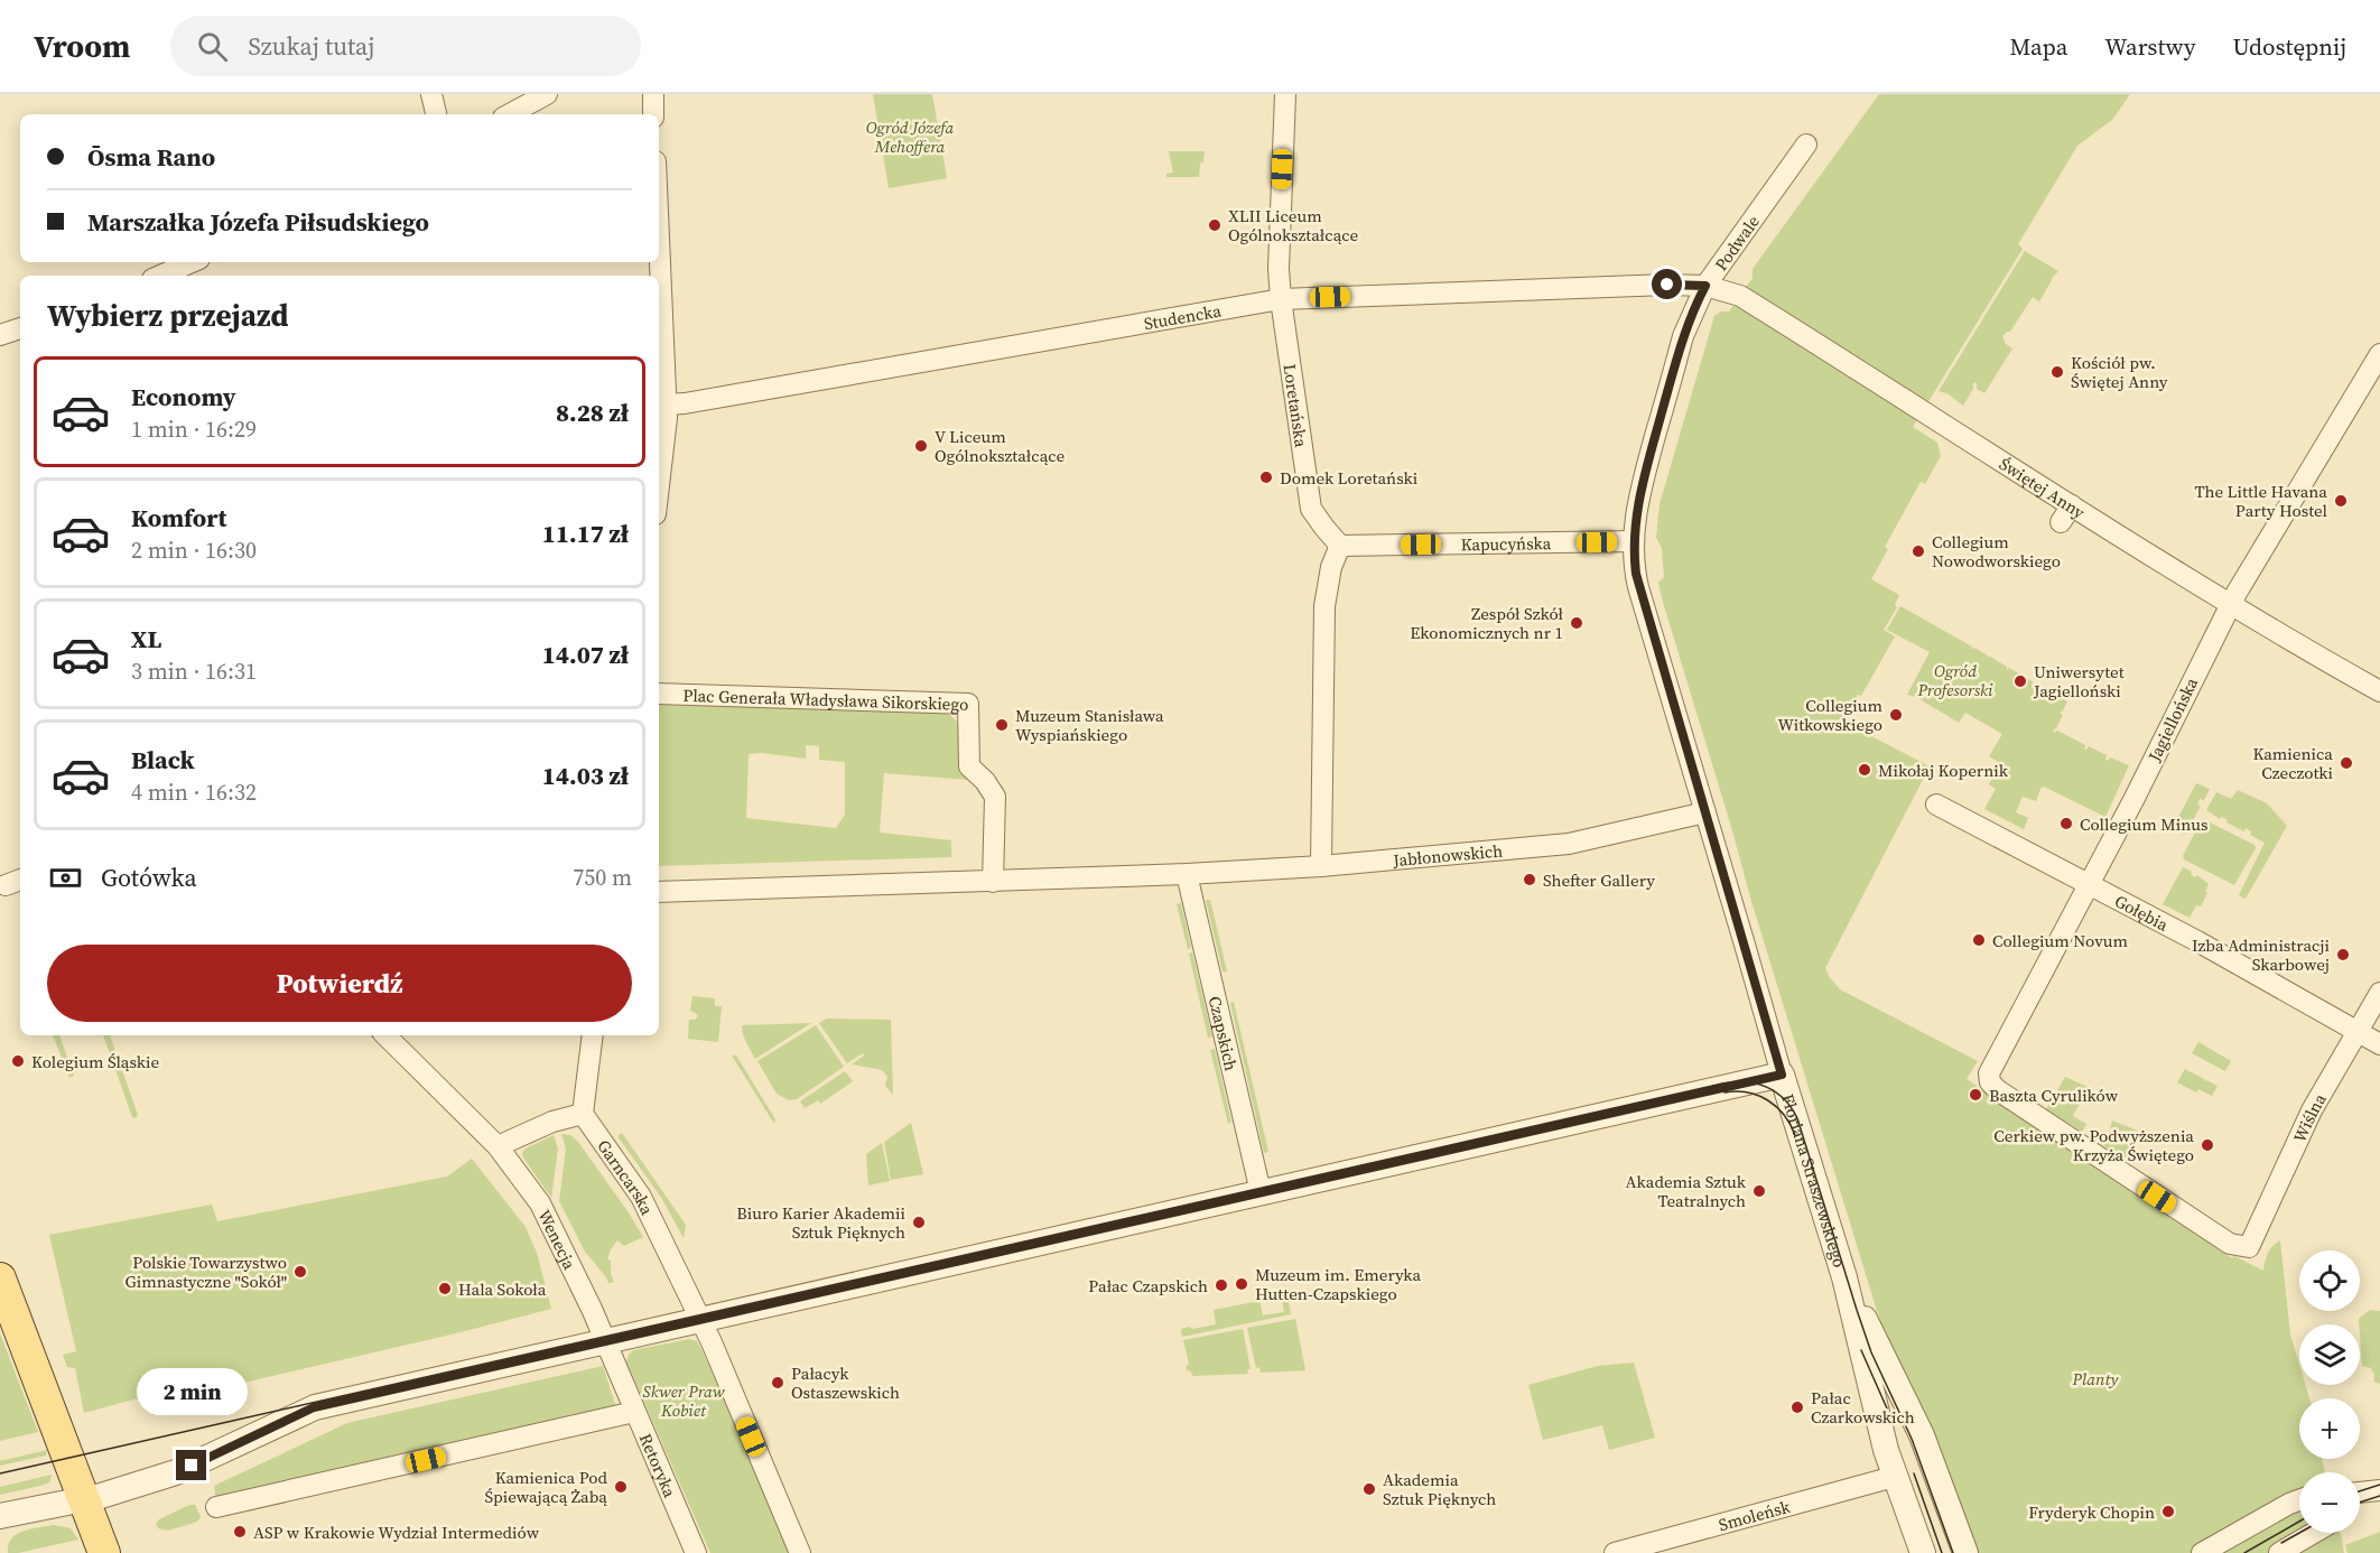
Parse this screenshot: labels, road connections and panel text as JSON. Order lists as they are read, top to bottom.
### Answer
{
  "streets": {
    "street": [
      "Podwale",
      "Studencka",
      "Loretańska",
      "Świętej Anny",
      "Kapucyńska",
      "Plac Generała Władysława Sikorskiego",
      "Jagiellońska",
      "Jabłonowskich",
      "Gołębia",
      "Czapskich",
      "Wiślna",
      "Garncarska",
      "Floriana Straszewskiego",
      "Wenecja",
      "Retoryka",
      "Smoleńsk"
    ]
  },
  "crossings": [
    ["Podwale", "Studencka"],
    ["Podwale", "Świętej Anny"],
    ["Podwale", "Kapucyńska"],
    ["Podwale", "Floriana Straszewskiego"],
    ["Studencka", "Loretańska"],
    ["Studencka", "Świętej Anny"],
    ["Loretańska", "Kapucyńska"],
    ["Świętej Anny", "Jagiellońska"],
    ["Kapucyńska", "Floriana Straszewskiego"],
    ["Jagiellońska", "Gołębia"],
    ["Jagiellońska", "Wiślna"],
    ["Jabłonowskich", "Czapskich"],
    ["Jabłonowskich", "Floriana Straszewskiego"],
    ["Gołębia", "Wiślna"],
    ["Floriana Straszewskiego", "Smoleńsk"],
    ["Wenecja", "Retoryka"]
  ],
  "parks": [
    "Ogród Józefa Mehoffera",
    "Ogród Profesorski",
    "Planty",
    "Skwer Praw Kobiet"
  ],
  "places": [
    "XLII Liceum Ogólnokształcące",
    "Kościół pw. Świętej Anny",
    "V Liceum Ogólnokształcące",
    "Domek Loretański",
    "The Little Havana Party Hostel",
    "Collegium Nowodworskiego",
    "Zespół Szkół Ekonomicznych nr 1",
    "Uniwersytet Jagielloński",
    "Collegium Witkowskiego",
    "Muzeum Stanisława Wyspiańskiego",
    "Kamienica Czeczotki",
    "Mikołaj Kopernik",
    "Collegium Minus",
    "Shefter Gallery",
    "Collegium Novum",
    "Izba Administracji Skarbowej",
    "Kolegium Śląskie",
    "Baszta Cyrulików",
    "Cerkiew pw. Podwyższenia Krzyża Świętego",
    "Akademia Sztuk Teatralnych",
    "Biuro Karier Akademii Sztuk Pięknych",
    "Polskie Towarzystwo Gimnastyczne \"Sokół\"",
    "Muzeum im. Emeryka Hutten-Czapskiego",
    "Pałac Czapskich",
    "Hala Sokoła",
    "Pałacyk Ostaszewskich",
    "Pałac Czarkowskich",
    "Kamienica Pod Śpiewającą Żabą",
    "Akademia Sztuk Pięknych",
    "Fryderyk Chopin",
    "ASP w Krakowie Wydział Intermediów"
  ],
  "page": {
    "header": "Vroom",
    "search": "Szukaj tutaj",
    "nav": ["Mapa", "Warstwy", "Udostępnij"],
    "banner": ["Ōsma Rano", "Marszałka Józefa Piłsudskiego"],
    "heading": "Wybierz przejazd",
    "list": [
      {
        "name": "Economy",
        "note": "1 min · 16:29",
        "value": "8.28 zł"
      },
      {
        "name": "Komfort",
        "note": "2 min · 16:30",
        "value": "11.17 zł"
      },
      {
        "name": "XL",
        "note": "3 min · 16:31",
        "value": "14.07 zł"
      },
      {
        "name": "Black",
        "note": "4 min · 16:32",
        "value": "14.03 zł"
      }
    ],
    "pay": ["Gotówka", "750 m"],
    "buttons": "Potwierdź",
    "map_buttons": ["+", "−"],
    "bubble": "2 min"
  }
}
